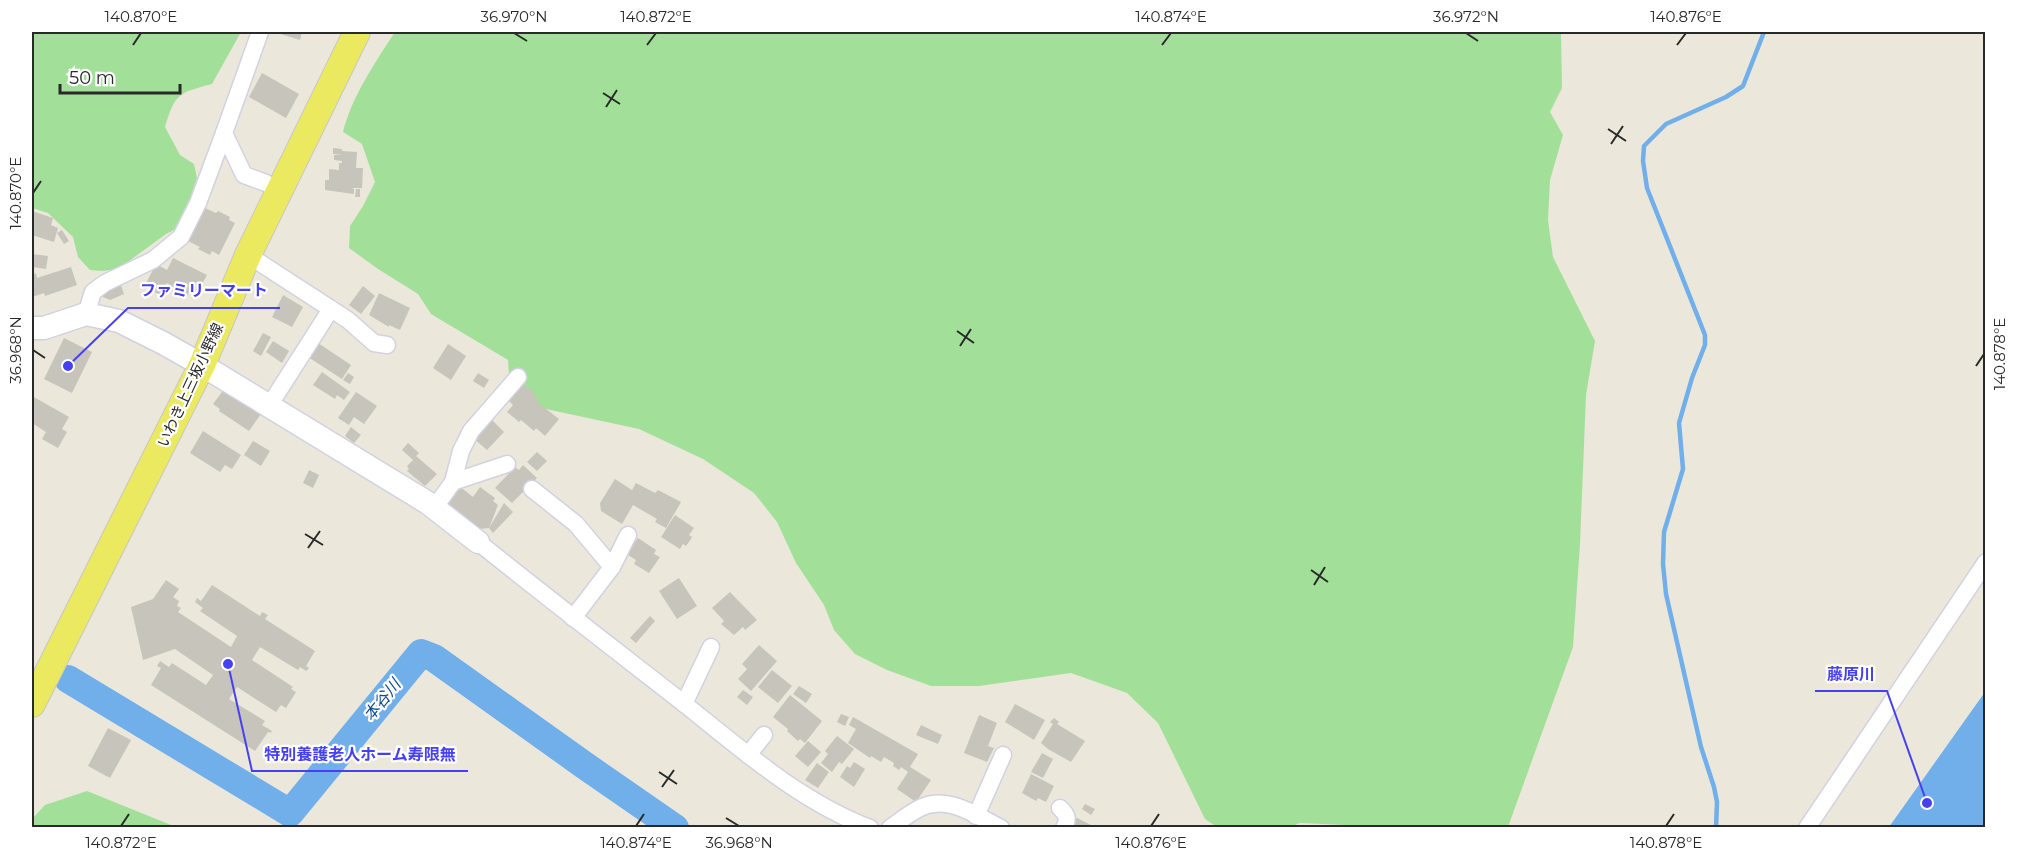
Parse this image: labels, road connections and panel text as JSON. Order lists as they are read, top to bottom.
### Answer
{
  "streets": {
    "main road": ["いわき上三坂小野線"]
  },
  "water": ["本谷川"],
  "places": ["ファミリーマート", "特別養護老人ホーム寿限無", "藤原川"],
  "scale_bar": "50 m",
  "coordinates": [
    "140.870°E",
    "36.970°N",
    "140.872°E",
    "140.874°E",
    "36.972°N",
    "140.876°E",
    "36.968°N",
    "140.878°E"
  ]
}
